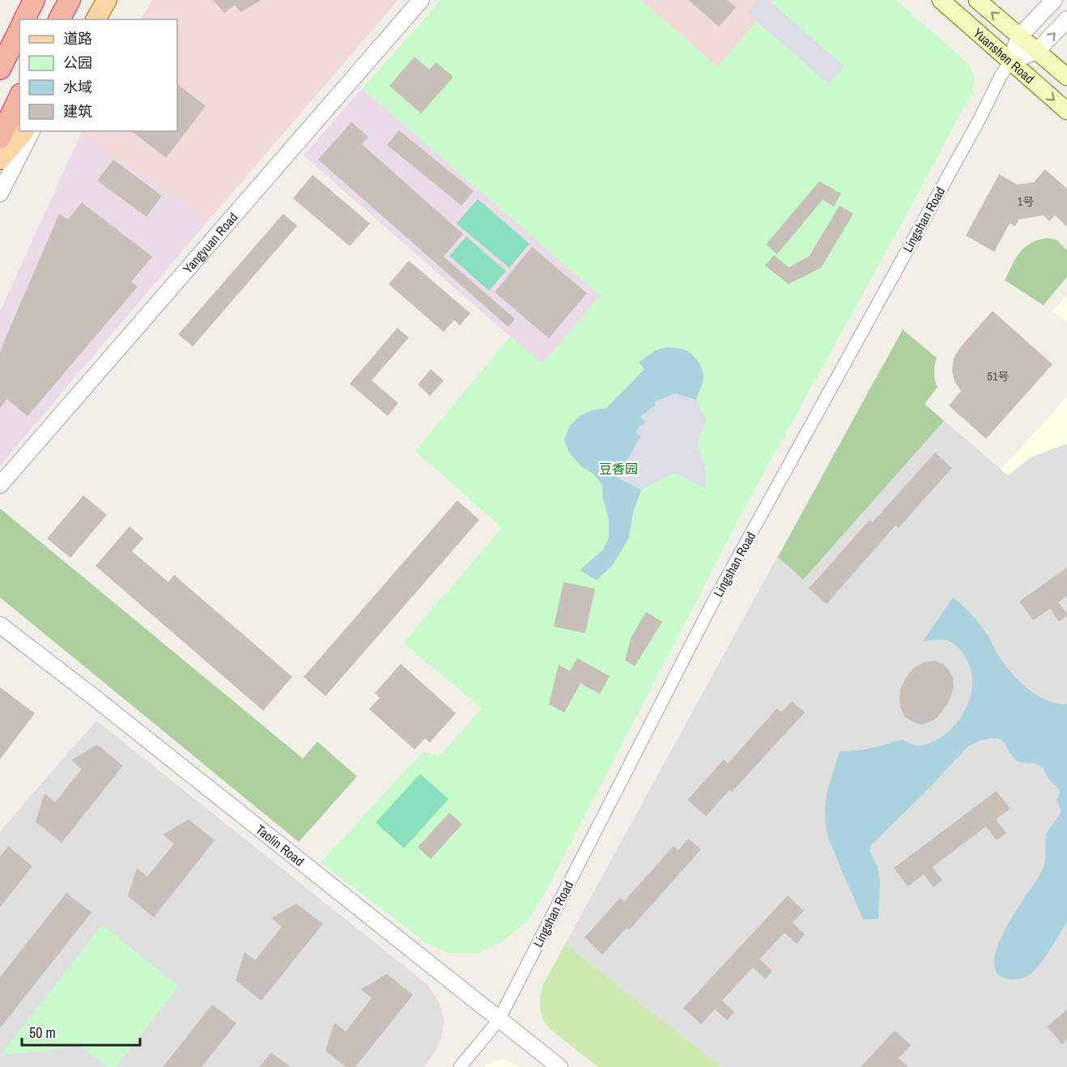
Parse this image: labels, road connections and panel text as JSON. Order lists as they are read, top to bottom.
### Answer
{
  "streets": {
    "main road": ["Yuanshen Road"],
    "street": ["Lingshan Road", "Yangyuan Road", "Taolin Road"]
  },
  "crossings": [
    ["Yuanshen Road", "Lingshan Road"],
    ["Lingshan Road", "Taolin Road"]
  ],
  "parks": ["豆香园"],
  "house_numbers": ["1号", "51号"],
  "legend": [
    "道路",
    "公园",
    "水域",
    "建筑"
  ],
  "scale_bar": "50 m"
}
